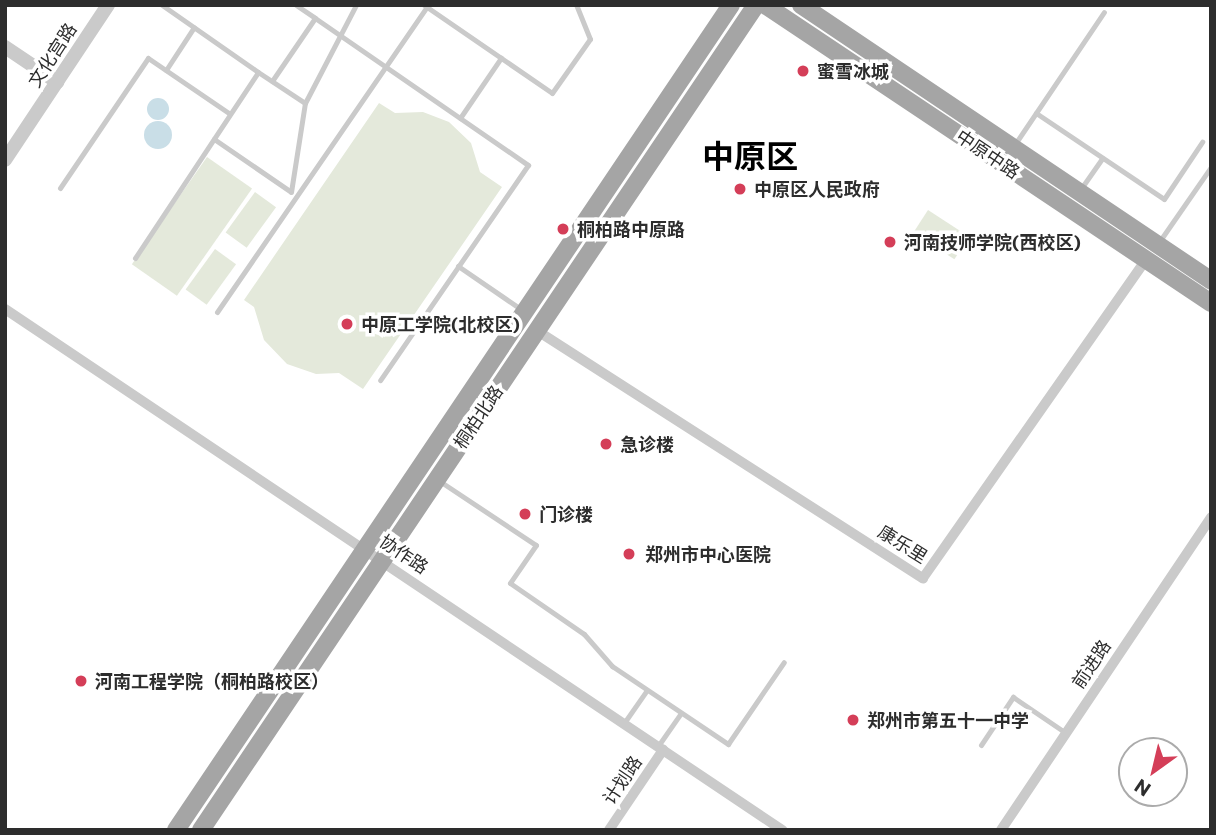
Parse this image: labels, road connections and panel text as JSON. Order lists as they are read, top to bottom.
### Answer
{
  "streets": {
    "main road": ["中原中路", "桐柏北路"],
    "street": [
      "文化宫路",
      "康乐里",
      "协作路",
      "前进路",
      "计划路"
    ]
  },
  "crossings": [
    ["中原中路", "康乐里"],
    ["桐柏北路", "康乐里"],
    ["桐柏北路", "协作路"],
    ["协作路", "计划路"]
  ],
  "districts": ["中原区"],
  "places": [
    "蜜雪冰城",
    "中原区人民政府",
    "桐柏路中原路",
    "河南技师学院(西校区)",
    "中原工学院(北校区)",
    "急诊楼",
    "门诊楼",
    "郑州市中心医院",
    "河南工程学院（桐柏路校区）",
    "郑州市第五十一中学"
  ],
  "north": "bottom left"
}
